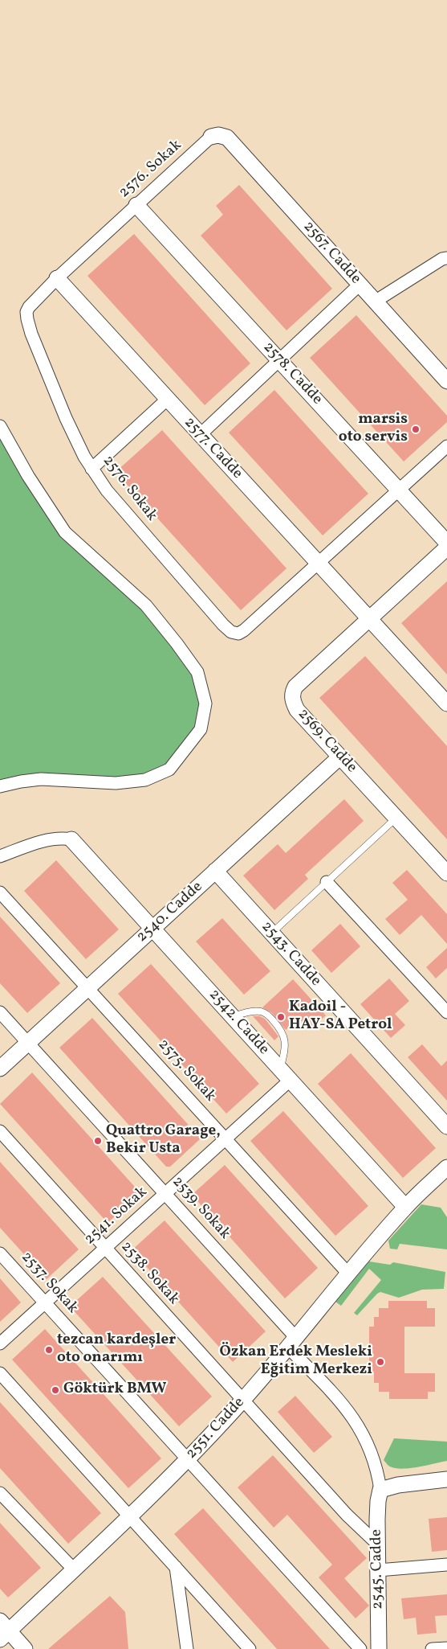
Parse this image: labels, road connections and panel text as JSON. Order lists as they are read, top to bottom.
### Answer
{
  "streets": {
    "street": [
      "2576. Sokak",
      "2567. Cadde",
      "2578. Cadde",
      "2577. Cadde",
      "2569. Cadde",
      "2540. Cadde",
      "2543. Cadde",
      "2542. Cadde",
      "2575. Sokak",
      "2539. Sokak",
      "2541. Sokak",
      "2538. Sokak",
      "2537. Sokak",
      "2551. Cadde",
      "2545. Cadde"
    ]
  },
  "crossings": [
    ["2576. Sokak", "2567. Cadde"],
    ["2576. Sokak", "2578. Cadde"],
    ["2576. Sokak", "2577. Cadde"],
    ["2577. Cadde", "2569. Cadde"],
    ["2569. Cadde", "2540. Cadde"],
    ["2540. Cadde", "2543. Cadde"],
    ["2540. Cadde", "2542. Cadde"],
    ["2540. Cadde", "2575. Sokak"],
    ["2540. Cadde", "2539. Sokak"],
    ["2542. Cadde", "2541. Sokak"],
    ["2542. Cadde", "2551. Cadde"],
    ["2575. Sokak", "2541. Sokak"],
    ["2575. Sokak", "2551. Cadde"],
    ["2539. Sokak", "2541. Sokak"],
    ["2539. Sokak", "2551. Cadde"],
    ["2539. Sokak", "2545. Cadde"],
    ["2541. Sokak", "2538. Sokak"],
    ["2541. Sokak", "2537. Sokak"],
    ["2538. Sokak", "2551. Cadde"],
    ["2538. Sokak", "2545. Cadde"],
    ["2537. Sokak", "2551. Cadde"]
  ],
  "places": [
    "marsis oto servis",
    "Kadoil - HAY-SA Petrol",
    "Quattro Garage, Bekir Usta",
    "tezcan kardeşler oto onarımı",
    "Özkan Erdek Mesleki Eğitim Merkezi",
    "Göktürk BMW"
  ]
}
